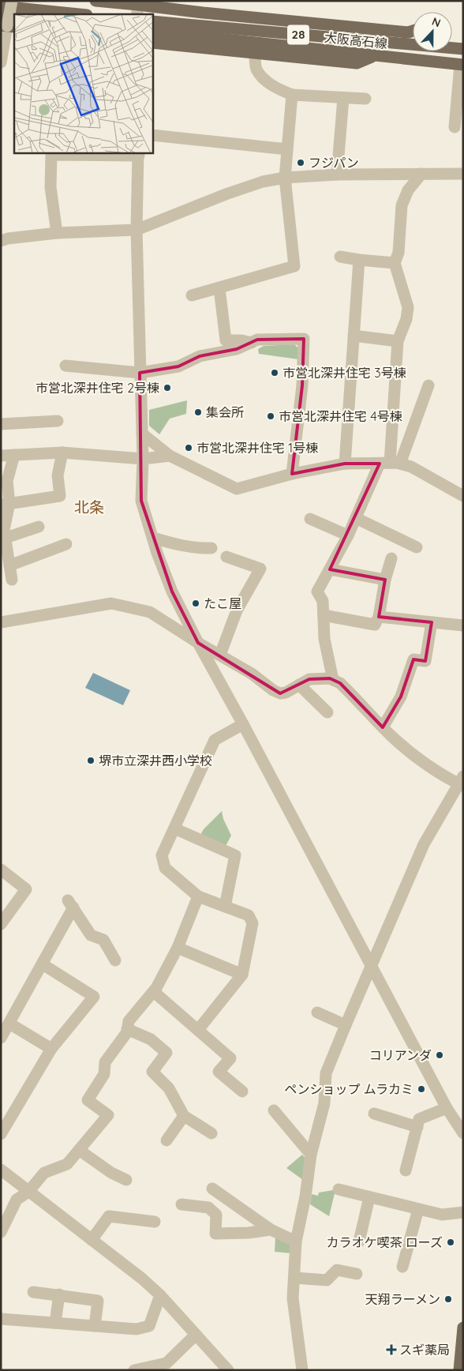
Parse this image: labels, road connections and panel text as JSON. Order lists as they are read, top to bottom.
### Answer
{
  "streets": {
    "main road": ["28", "大阪高石線"]
  },
  "districts": ["北条"],
  "places": {
    "other": [
      "フジパン",
      "市営北深井住宅 3号棟",
      "市営北深井住宅 2号棟",
      "集会所",
      "市営北深井住宅 4号棟",
      "市営北深井住宅 1号棟",
      "たこ屋",
      "堺市立深井西小学校",
      "コリアンダ",
      "ペンショップ ムラカミ",
      "カラオケ喫茶 ローズ",
      "天翔ラーメン"
    ],
    "health": ["スギ薬局"]
  },
  "north": "top"
}
